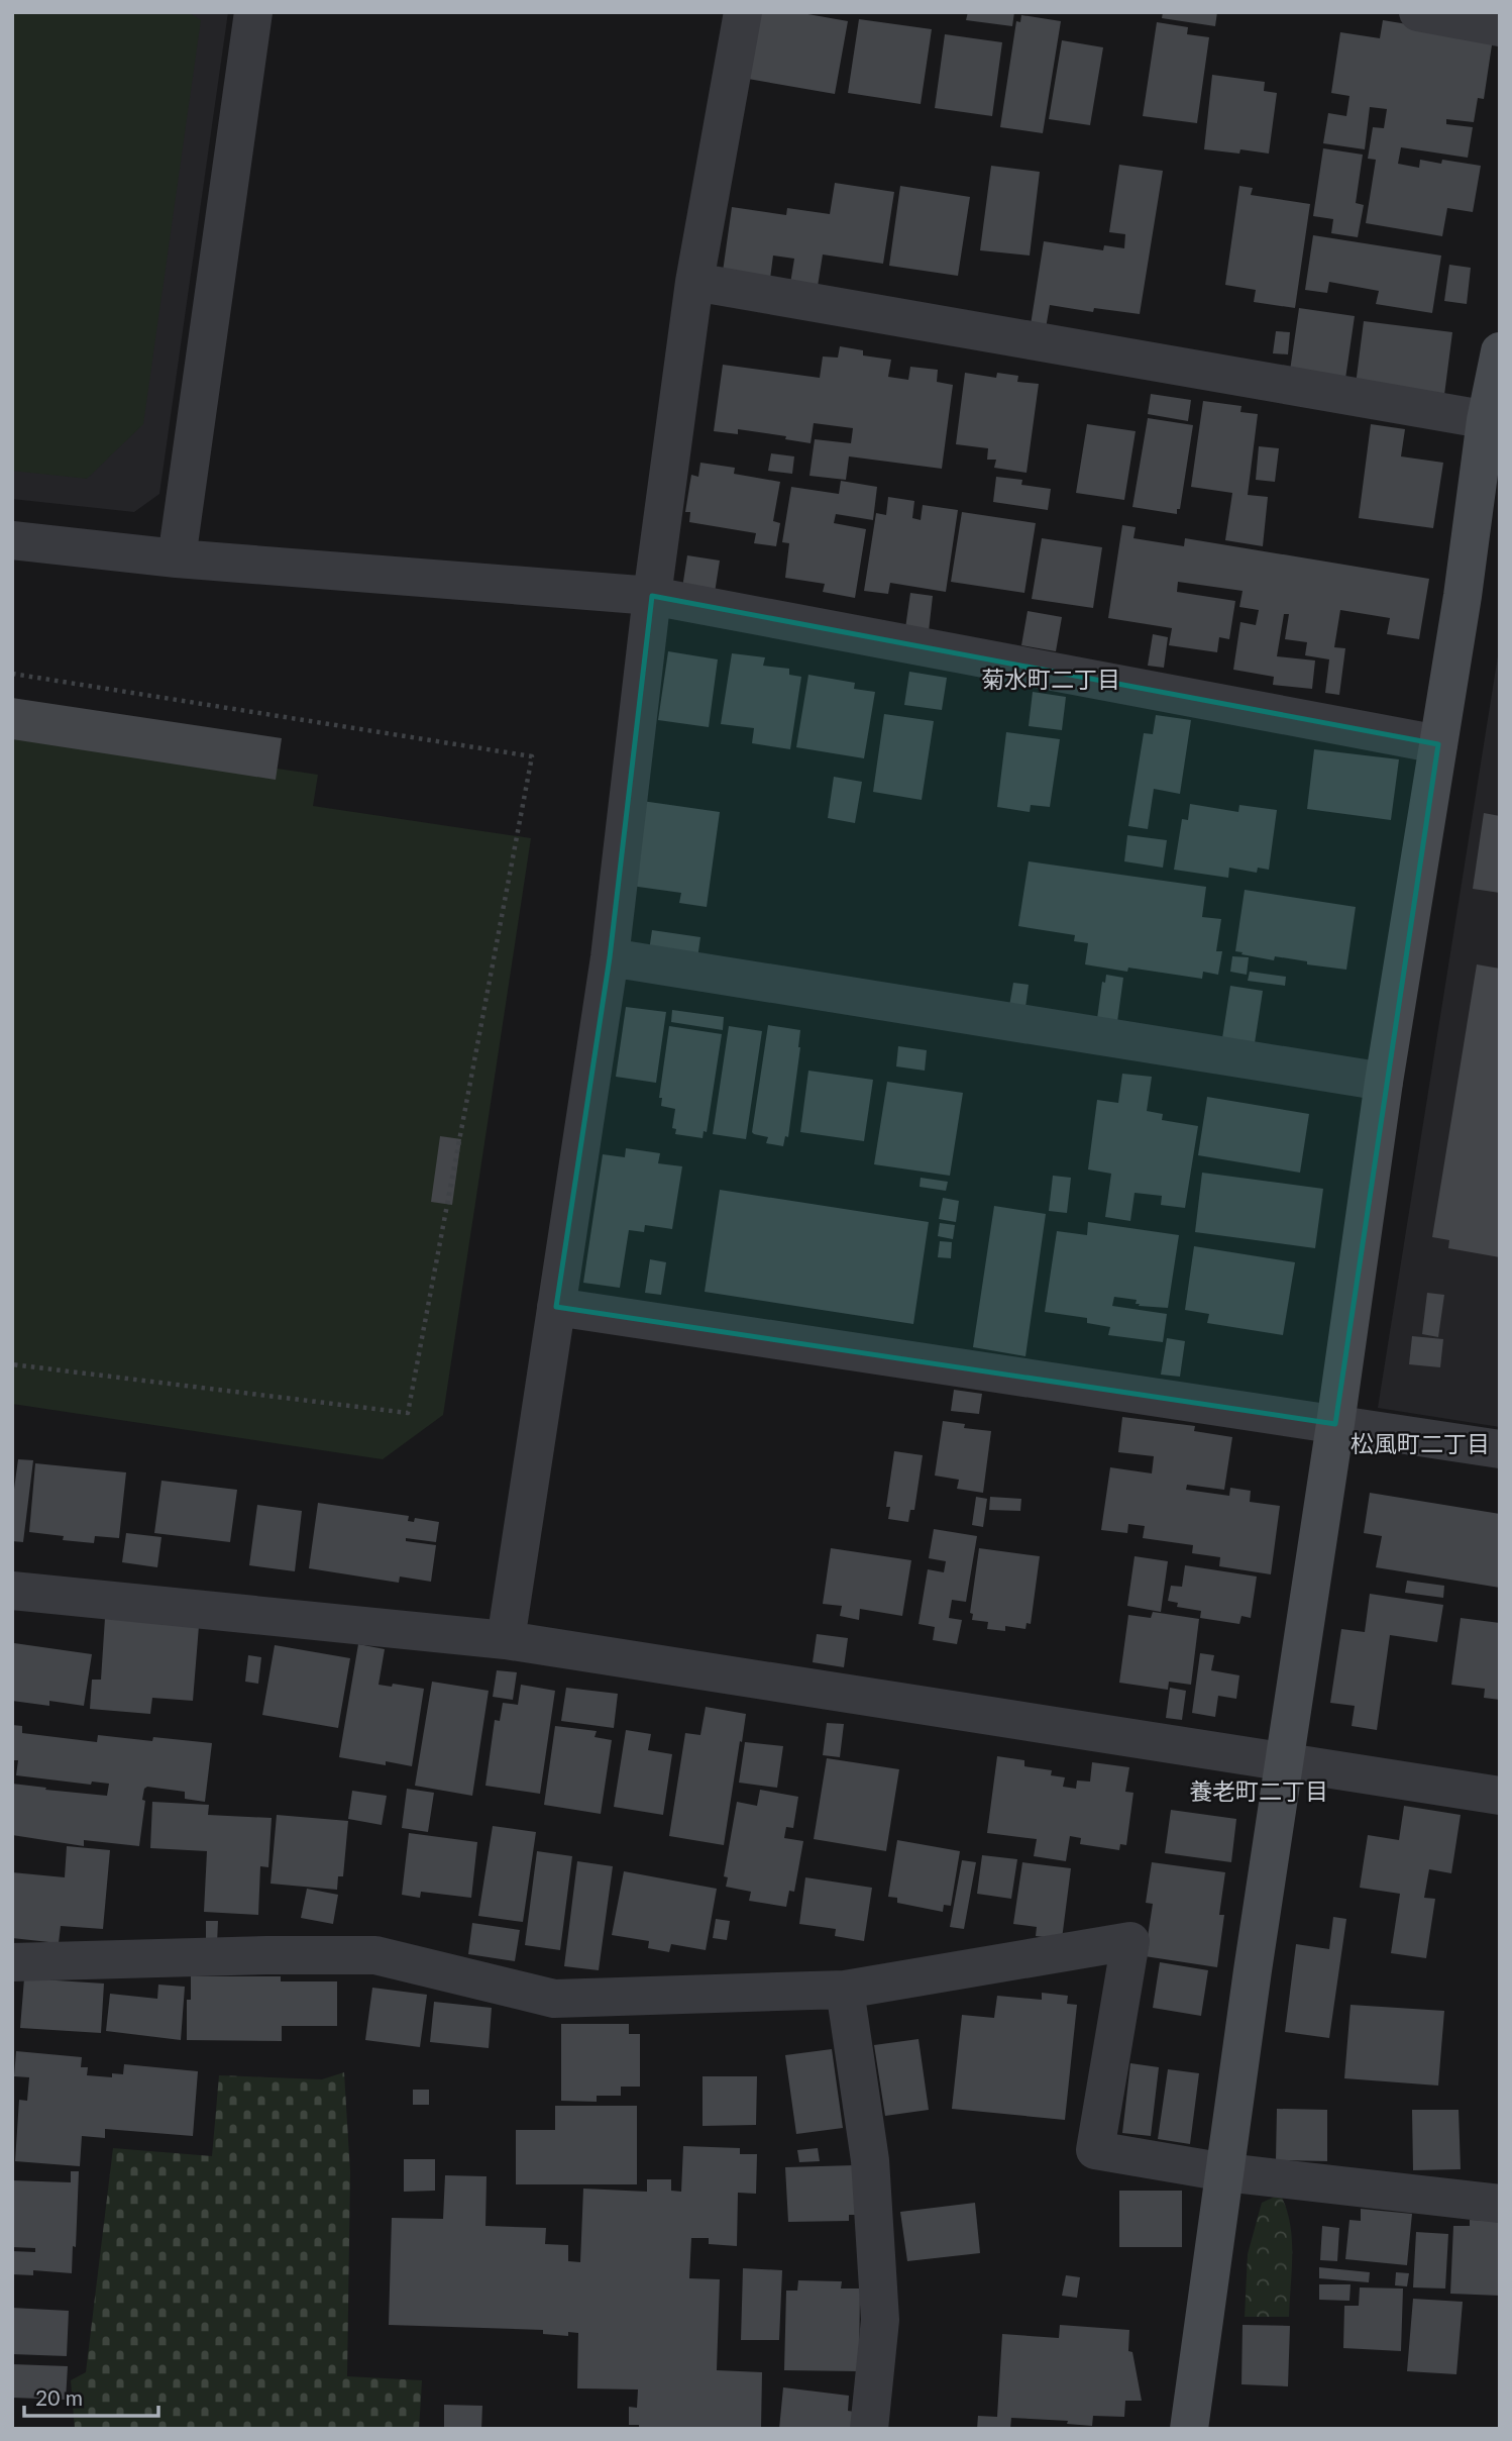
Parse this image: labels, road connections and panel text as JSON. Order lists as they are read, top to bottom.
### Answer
{
  "districts": ["菊水町二丁目", "松風町二丁目", "養老町二丁目"],
  "scale_bar": "20 m"
}
